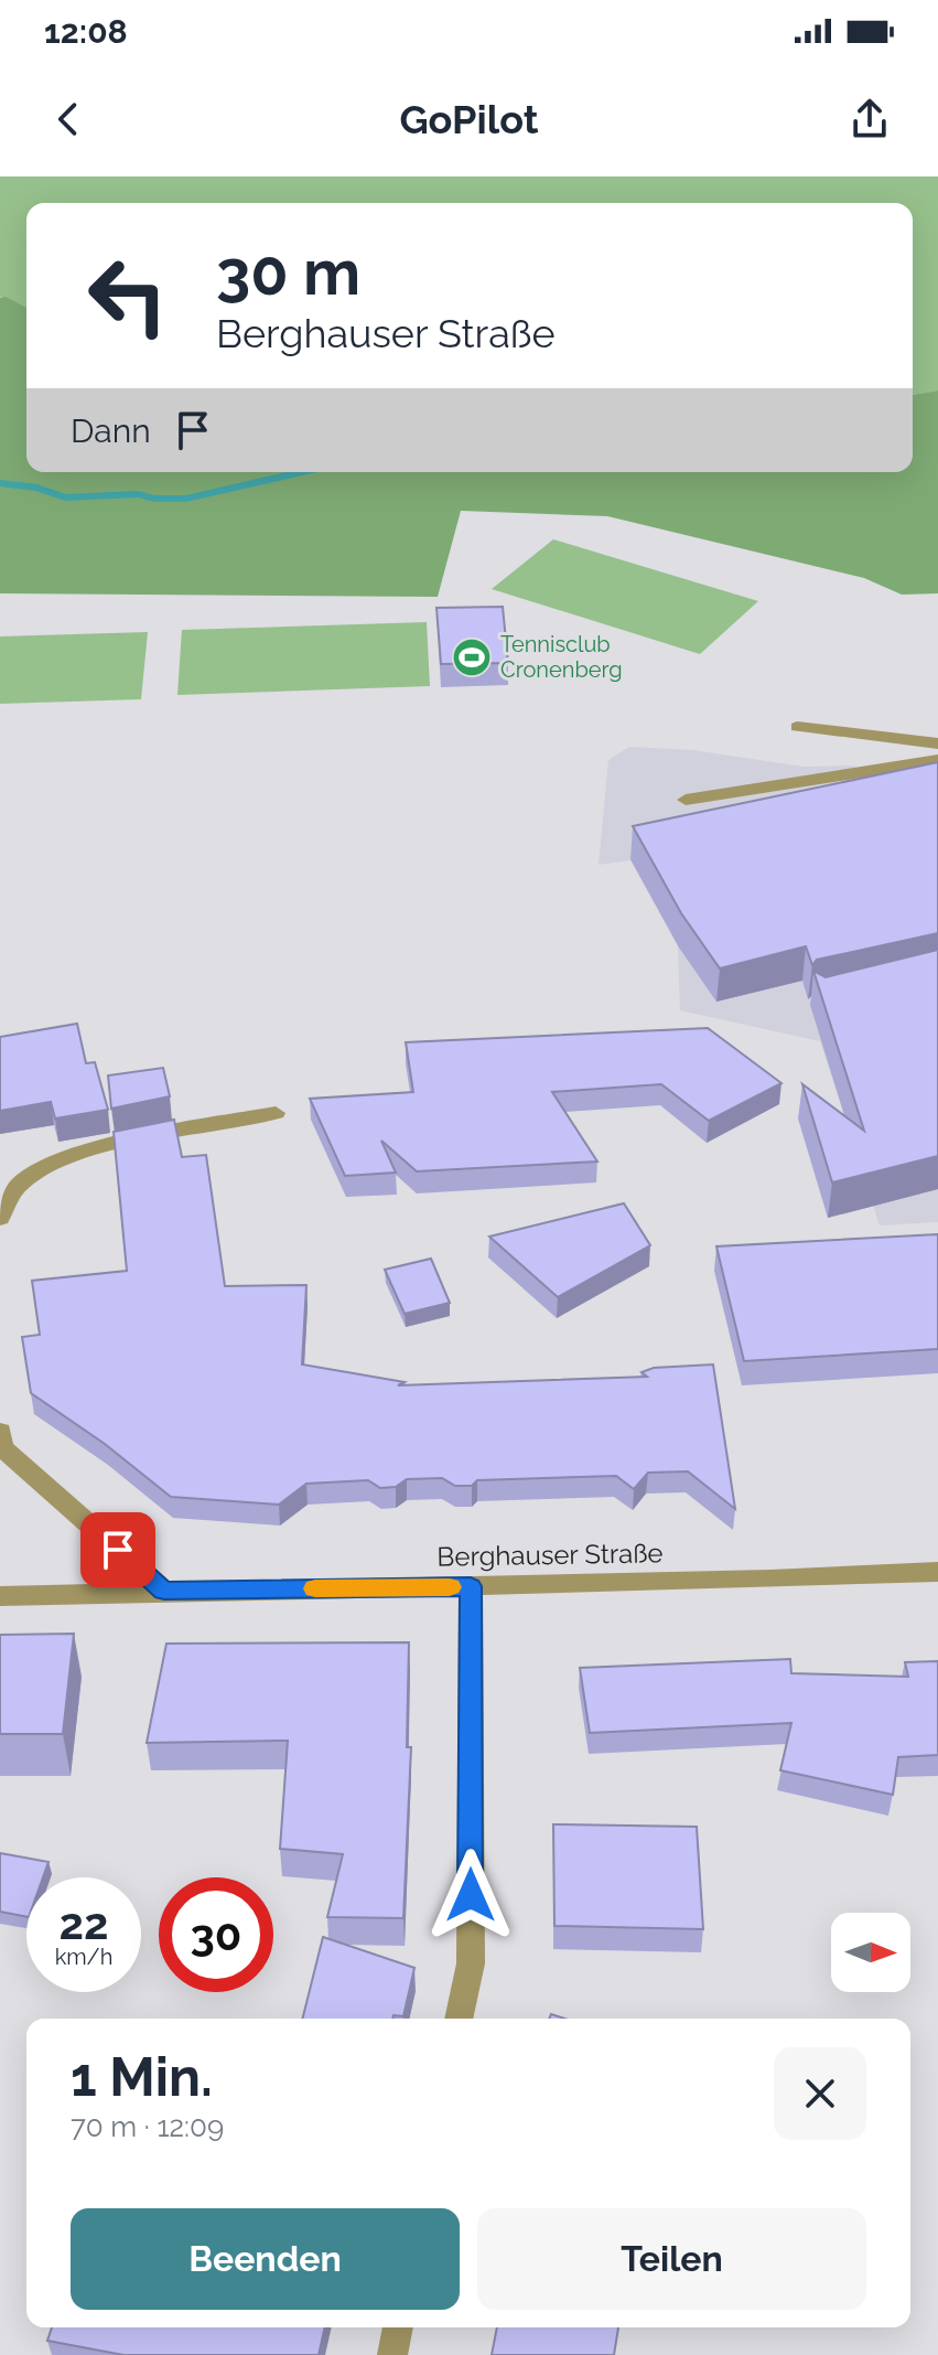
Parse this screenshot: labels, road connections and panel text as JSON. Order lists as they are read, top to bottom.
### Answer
{
  "streets": {
    "street": ["Berghauser Straße"]
  },
  "places": {
    "sports": ["Tennisclub Cronenberg"]
  },
  "north": "right",
  "page": {
    "status": "12:08",
    "header": "GoPilot",
    "turn": ["30 m", "Berghauser Straße"],
    "then": "Dann",
    "speed": "22 km/h",
    "limit": "30",
    "heading": ["1 Min.", "70 m · 12:09"],
    "buttons": ["Beenden", "Teilen"]
  }
}
